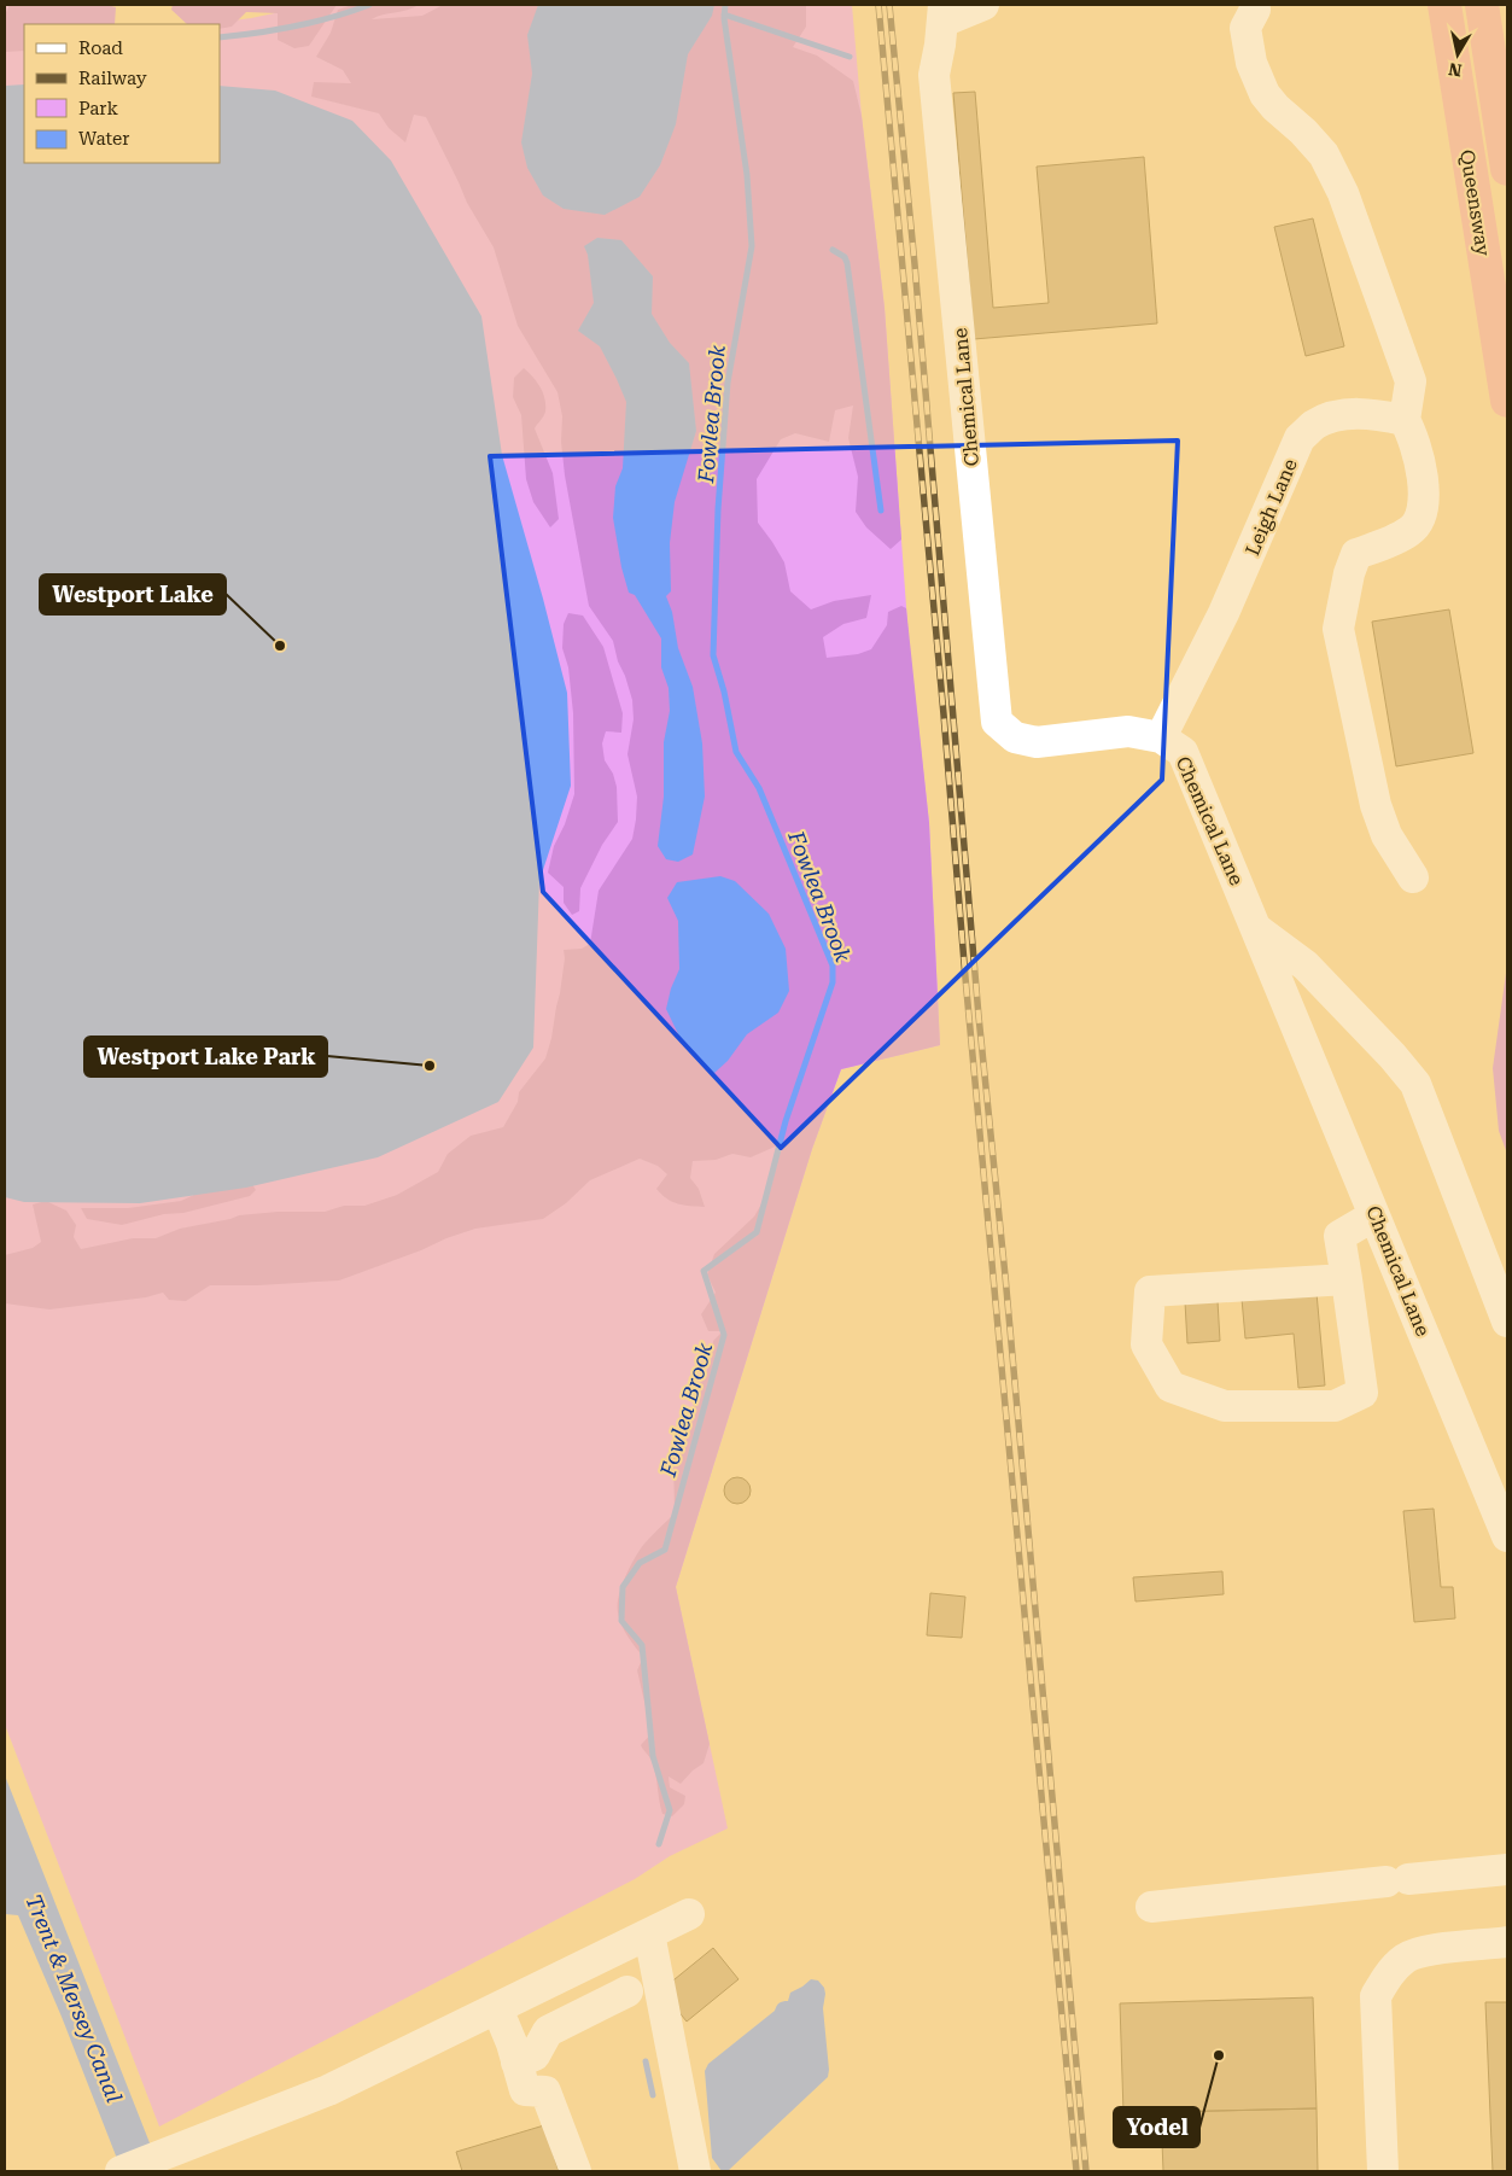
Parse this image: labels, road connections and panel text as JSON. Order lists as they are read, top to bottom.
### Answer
{
  "streets": {
    "highway": ["Queensway"],
    "street": ["Chemical Lane", "Leigh Lane"]
  },
  "crossings": [
    ["Chemical Lane", "Leigh Lane"]
  ],
  "water": ["Fowlea Brook", "Trent & Mersey Canal"],
  "places": ["Westport Lake", "Westport Lake Park", "Yodel"],
  "legend": [
    "Road",
    "Railway",
    "Park",
    "Water"
  ],
  "north": "bottom"
}
